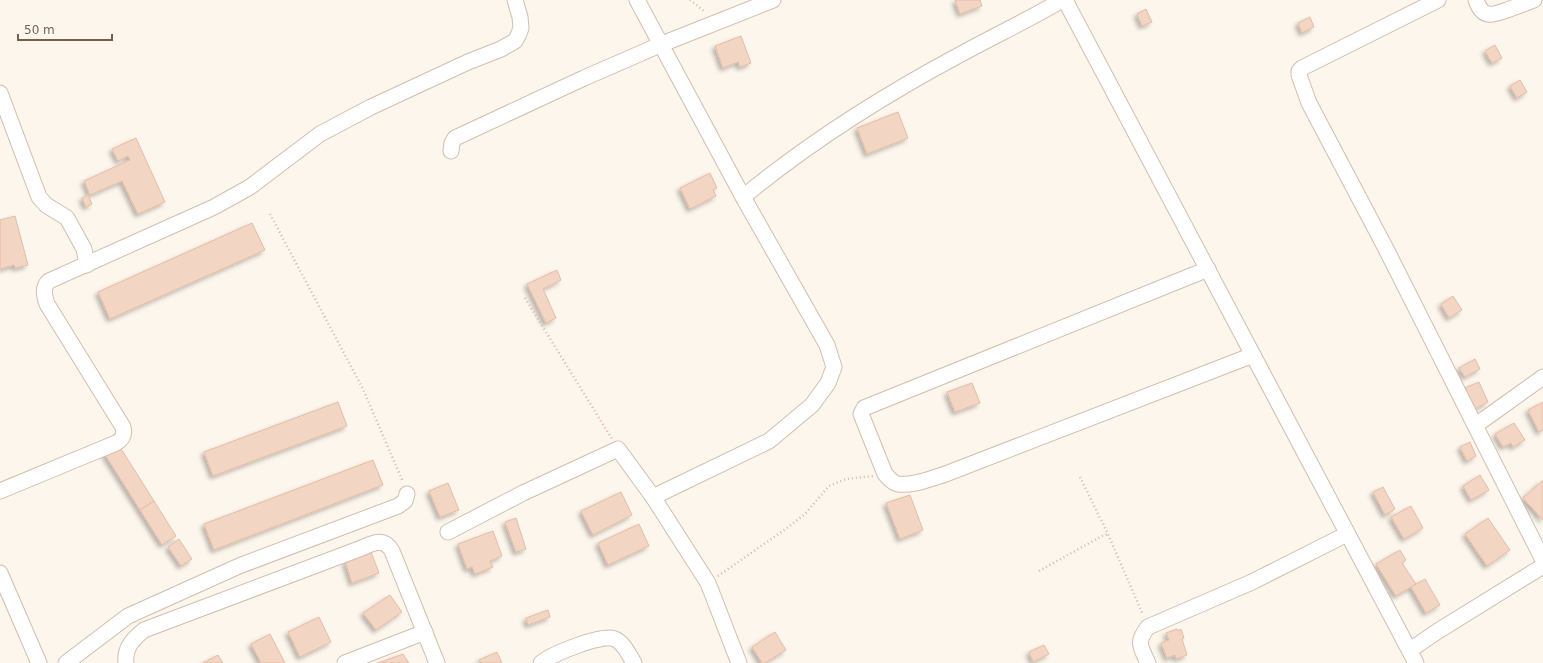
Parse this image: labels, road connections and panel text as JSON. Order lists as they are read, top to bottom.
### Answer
{
  "scale_bar": "50 m"
}
